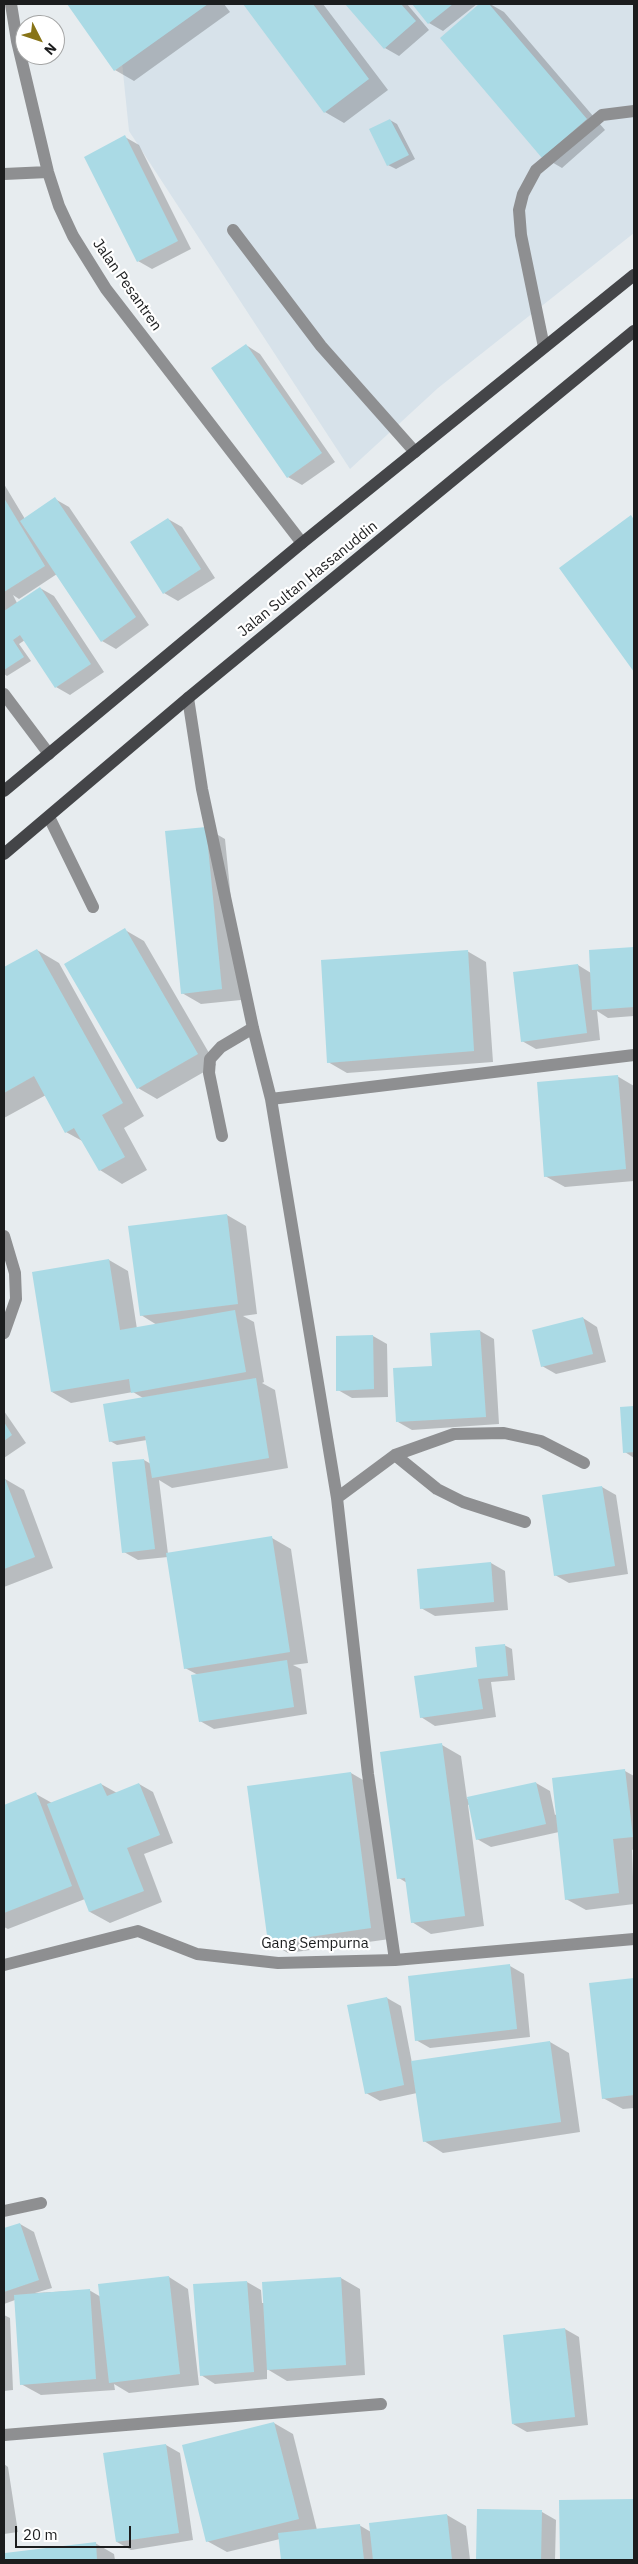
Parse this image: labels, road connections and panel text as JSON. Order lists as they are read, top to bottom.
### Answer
{
  "streets": {
    "main road": ["Jalan Sultan Hassanuddin"],
    "street": ["Jalan Pesantren", "Gang Sempurna"]
  },
  "crossings": [
    ["Jalan Pesantren", "Jalan Sultan Hassanuddin"]
  ],
  "scale_bar": "20 m",
  "north": "bottom right"
}
